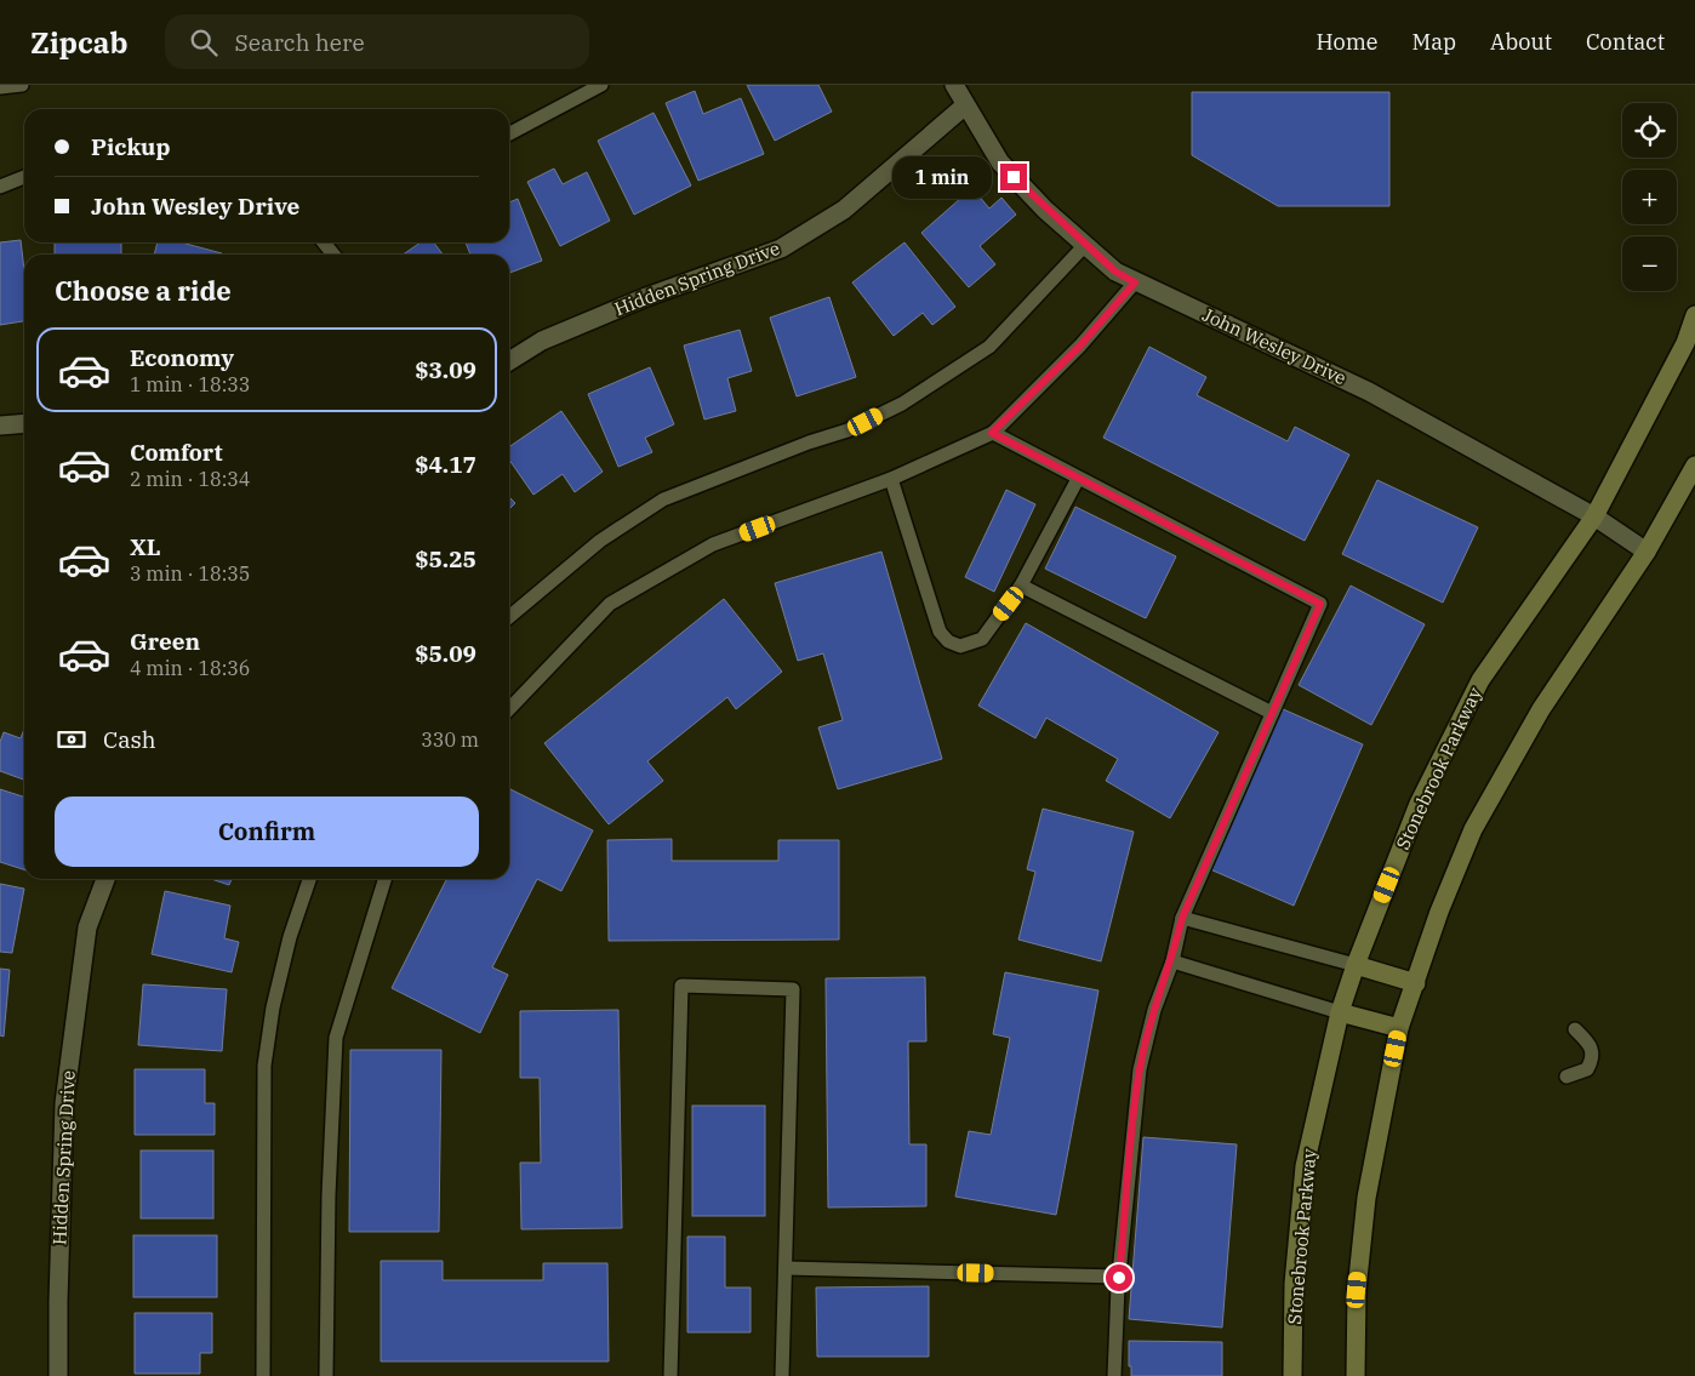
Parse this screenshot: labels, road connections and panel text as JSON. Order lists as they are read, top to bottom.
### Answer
{
  "streets": {
    "main road": ["Stonebrook Parkway"],
    "street": ["Hidden Spring Drive", "John Wesley Drive"]
  },
  "crossings": [
    ["Hidden Spring Drive", "John Wesley Drive"],
    ["John Wesley Drive", "Stonebrook Parkway"]
  ],
  "page": {
    "header": "Zipcab",
    "search": "Search here",
    "nav": [
      "Home",
      "Map",
      "About",
      "Contact"
    ],
    "map_buttons": ["+", "−"],
    "banner": ["Pickup", "John Wesley Drive"],
    "bubble": "1 min",
    "heading": "Choose a ride",
    "list": [
      {
        "name": "Economy",
        "note": "1 min · 18:33",
        "value": "$3.09"
      },
      {
        "name": "Comfort",
        "note": "2 min · 18:34",
        "value": "$4.17"
      },
      {
        "name": "XL",
        "note": "3 min · 18:35",
        "value": "$5.25"
      },
      {
        "name": "Green",
        "note": "4 min · 18:36",
        "value": "$5.09"
      }
    ],
    "pay": ["Cash", "330 m"],
    "buttons": "Confirm"
  }
}
